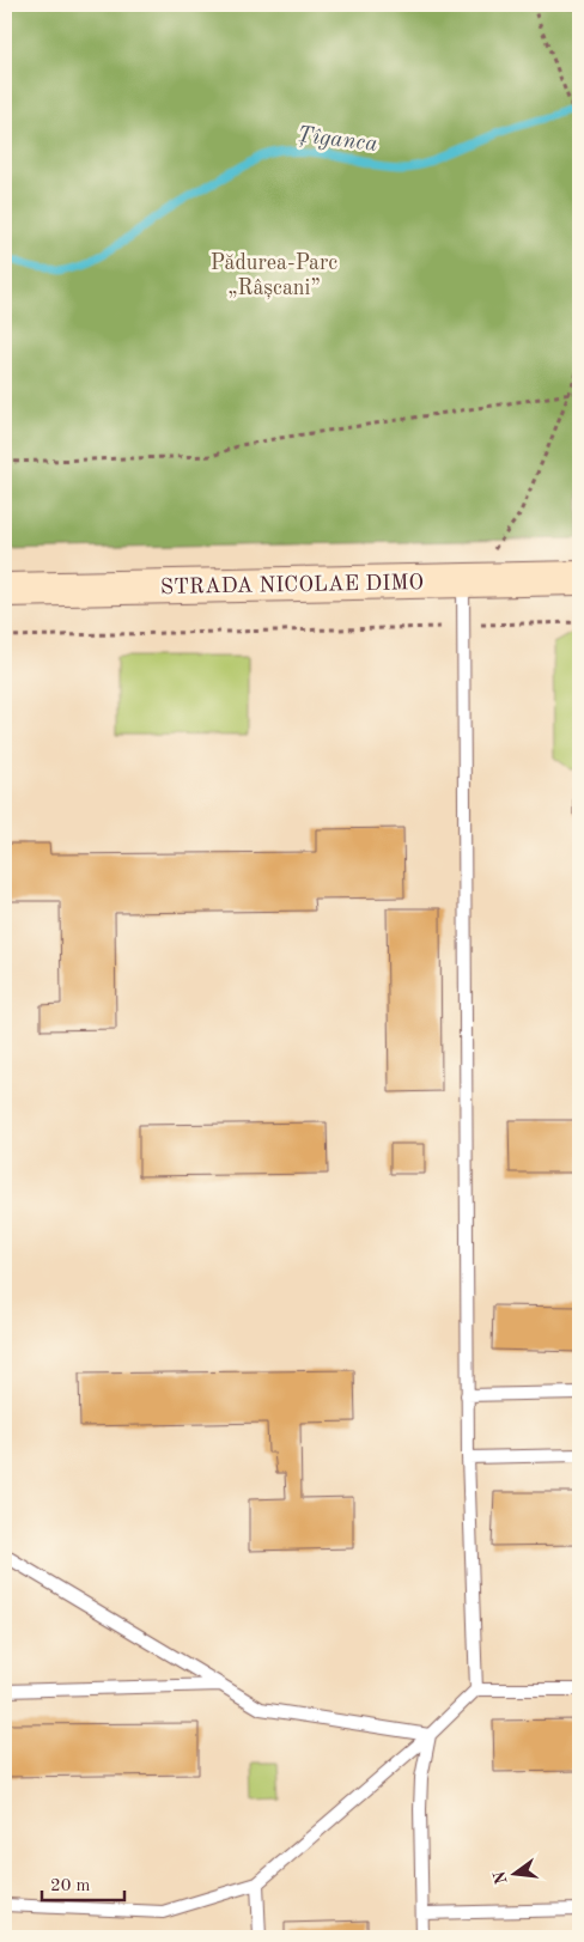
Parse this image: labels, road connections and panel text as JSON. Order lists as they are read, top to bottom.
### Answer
{
  "streets": {
    "main road": ["STRADA NICOLAE DIMO"]
  },
  "water": ["Țîganca"],
  "parks": ["Pădurea-Parc „Râșcani”"],
  "scale_bar": "20 m",
  "north": "left"
}
